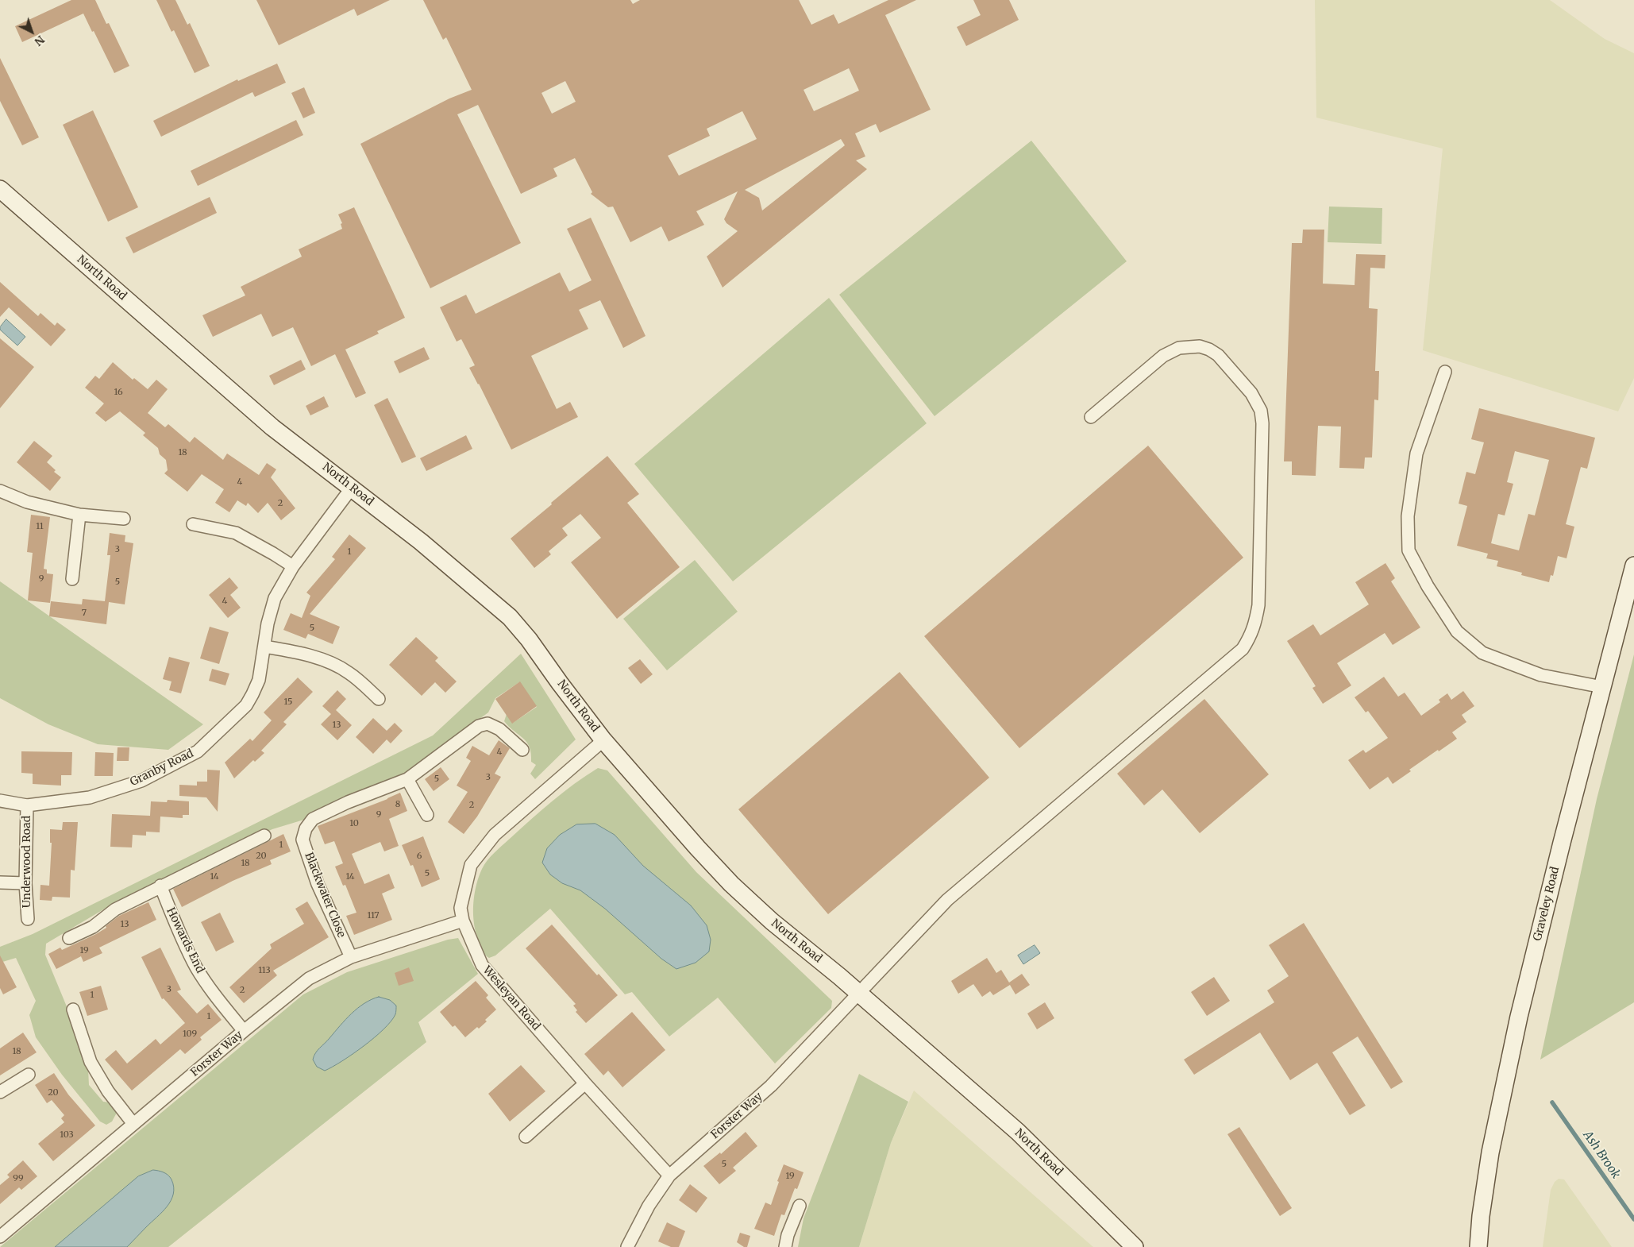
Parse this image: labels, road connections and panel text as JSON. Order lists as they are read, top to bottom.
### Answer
{
  "streets": {
    "main road": ["North Road", "Graveley Road"],
    "street": [
      "Granby Road",
      "Underwood Road",
      "Blackwater Close",
      "Howards End",
      "Wesleyan Road",
      "Forster Way"
    ]
  },
  "crossings": [
    ["North Road", "Granby Road"],
    ["North Road", "Wesleyan Road"],
    ["North Road", "Forster Way"],
    ["Granby Road", "Underwood Road"],
    ["Blackwater Close", "Forster Way"],
    ["Howards End", "Forster Way"],
    ["Wesleyan Road", "Forster Way"]
  ],
  "water": ["Ash Brook"],
  "house_numbers": [
    "16",
    "18",
    "4",
    "2",
    "11",
    "3",
    "1",
    "9",
    "5",
    "4",
    "7",
    "5",
    "15",
    "13",
    "4",
    "3",
    "5",
    "8",
    "2",
    "9",
    "10",
    "1",
    "20",
    "6",
    "18",
    "5",
    "14",
    "14",
    "117",
    "13",
    "19",
    "113",
    "3",
    "2",
    "1",
    "1",
    "109",
    "18",
    "20",
    "103",
    "5",
    "19",
    "99"
  ],
  "north": "bottom right"
}
